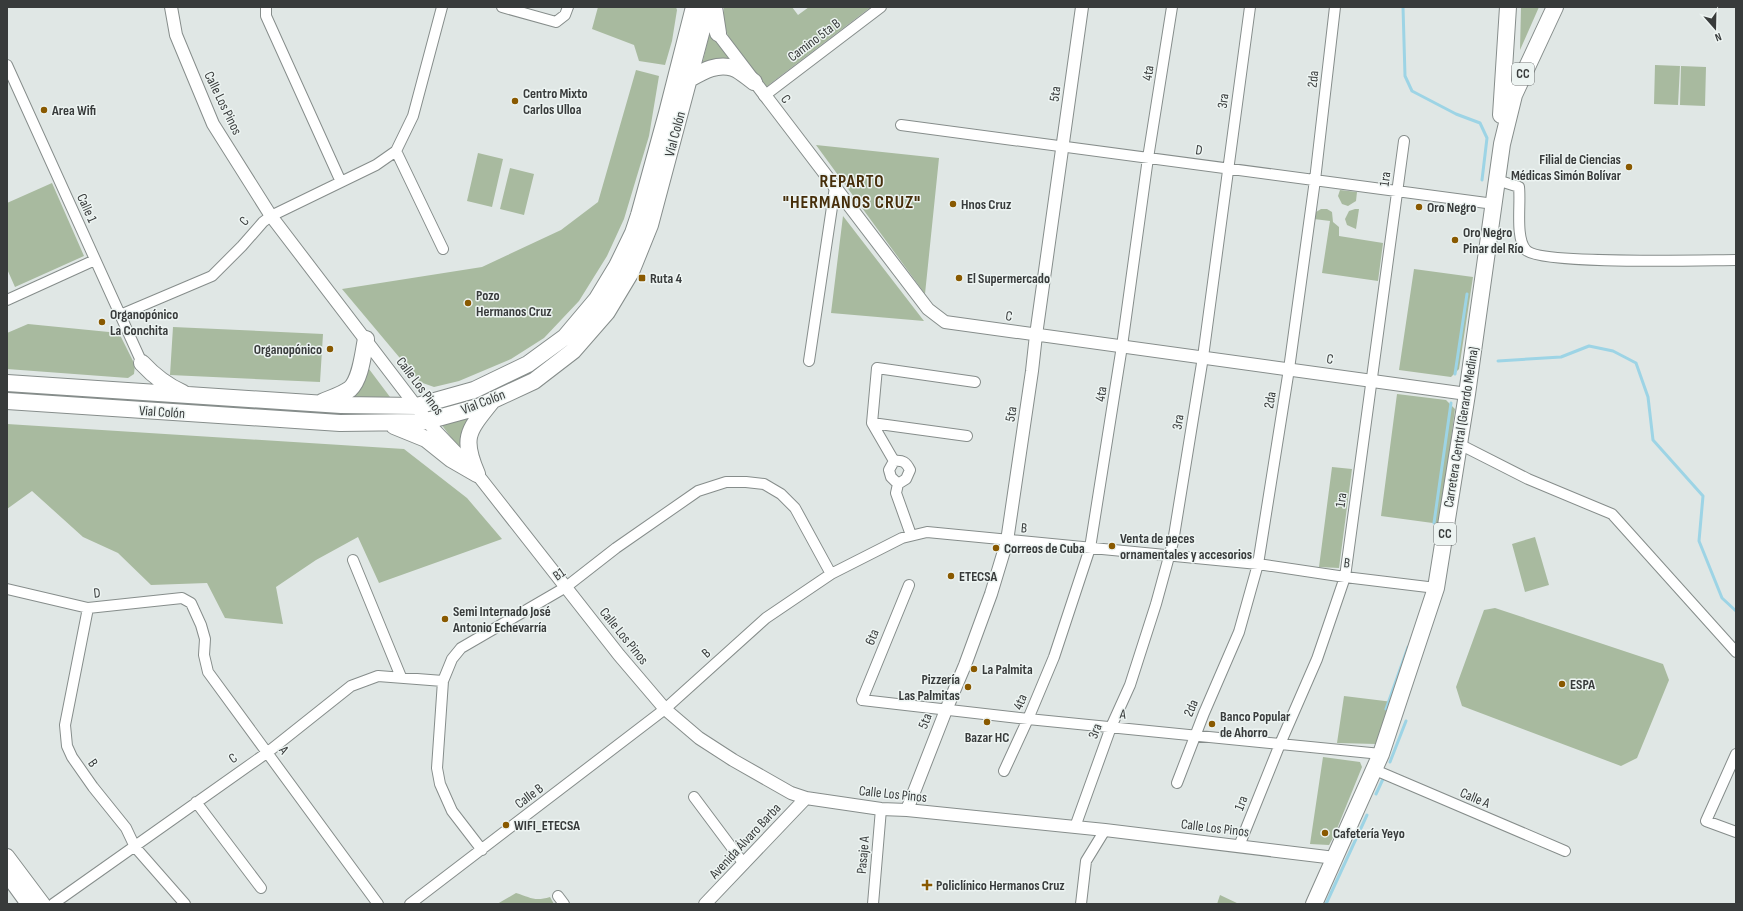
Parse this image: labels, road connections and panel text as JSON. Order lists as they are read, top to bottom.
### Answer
{
  "streets": {
    "main road": ["CC", "Vial Colón", "Carretera Central (Gerardo Medina)"],
    "street": [
      "Camino 5ta B",
      "4ta",
      "2da",
      "5ta",
      "C",
      "3ra",
      "Calle Los Pinos",
      "D",
      "1ra",
      "Calle 1",
      "B",
      "B1",
      "6ta",
      "A",
      "Calle B",
      "Calle A",
      "Avenida Álvaro Barba",
      "Pasaje A"
    ]
  },
  "crossings": [
    ["Camino 5ta B", "C"],
    ["4ta", "C"],
    ["4ta", "D"],
    ["4ta", "B"],
    ["4ta", "A"],
    ["CC", "Carretera Central (Gerardo Medina)"],
    ["2da", "C"],
    ["2da", "D"],
    ["2da", "B"],
    ["2da", "A"],
    ["5ta", "C"],
    ["5ta", "Calle Los Pinos"],
    ["5ta", "D"],
    ["5ta", "B"],
    ["5ta", "A"],
    ["C", "3ra"],
    ["C", "Calle Los Pinos"],
    ["C", "1ra"],
    ["C", "Calle 1"],
    ["C", "Carretera Central (Gerardo Medina)"],
    ["C", "B"],
    ["C", "B1"],
    ["C", "A"],
    ["3ra", "Calle Los Pinos"],
    ["3ra", "D"],
    ["3ra", "B"],
    ["3ra", "A"],
    ["Calle Los Pinos", "Vial Colón"],
    ["Calle Los Pinos", "1ra"],
    ["Calle Los Pinos", "Carretera Central (Gerardo Medina)"],
    ["Calle Los Pinos", "B"],
    ["Calle Los Pinos", "B1"],
    ["Calle Los Pinos", "Calle B"],
    ["Calle Los Pinos", "Avenida Álvaro Barba"],
    ["Calle Los Pinos", "Pasaje A"],
    ["D", "1ra"],
    ["D", "Carretera Central (Gerardo Medina)"],
    ["D", "B"],
    ["D", "A"],
    ["1ra", "B"],
    ["1ra", "A"],
    ["Carretera Central (Gerardo Medina)", "B"],
    ["Carretera Central (Gerardo Medina)", "A"],
    ["Carretera Central (Gerardo Medina)", "Calle A"],
    ["B", "B1"],
    ["B", "Calle B"],
    ["B1", "Calle B"],
    ["6ta", "A"]
  ],
  "districts": ["REPARTO \"HERMANOS CRUZ\""],
  "places": {
    "other": [
      "Centro Mixto Carlos Ulloa",
      "Area Wifi",
      "Filial de Ciencias Médicas Simón Bolívar",
      "Hnos Cruz",
      "Oro Negro",
      "Oro Negro Pinar del Río",
      "El Supermercado",
      "Pozo Hermanos Cruz",
      "Organopónico La Conchita",
      "Organopónico",
      "Venta de peces ornamentales y accesorios",
      "Correos de Cuba",
      "ETECSA",
      "Semi Internado José Antonio Echevarría",
      "La Palmita",
      "ESPA",
      "Pizzería Las Palmitas",
      "Bazar HC",
      "Banco Popular de Ahorro",
      "WIFI_ETECSA",
      "Cafetería Yeyo"
    ],
    "transit": ["Ruta 4"],
    "health": ["Policlínico Hermanos Cruz"]
  },
  "north": "bottom"
}
